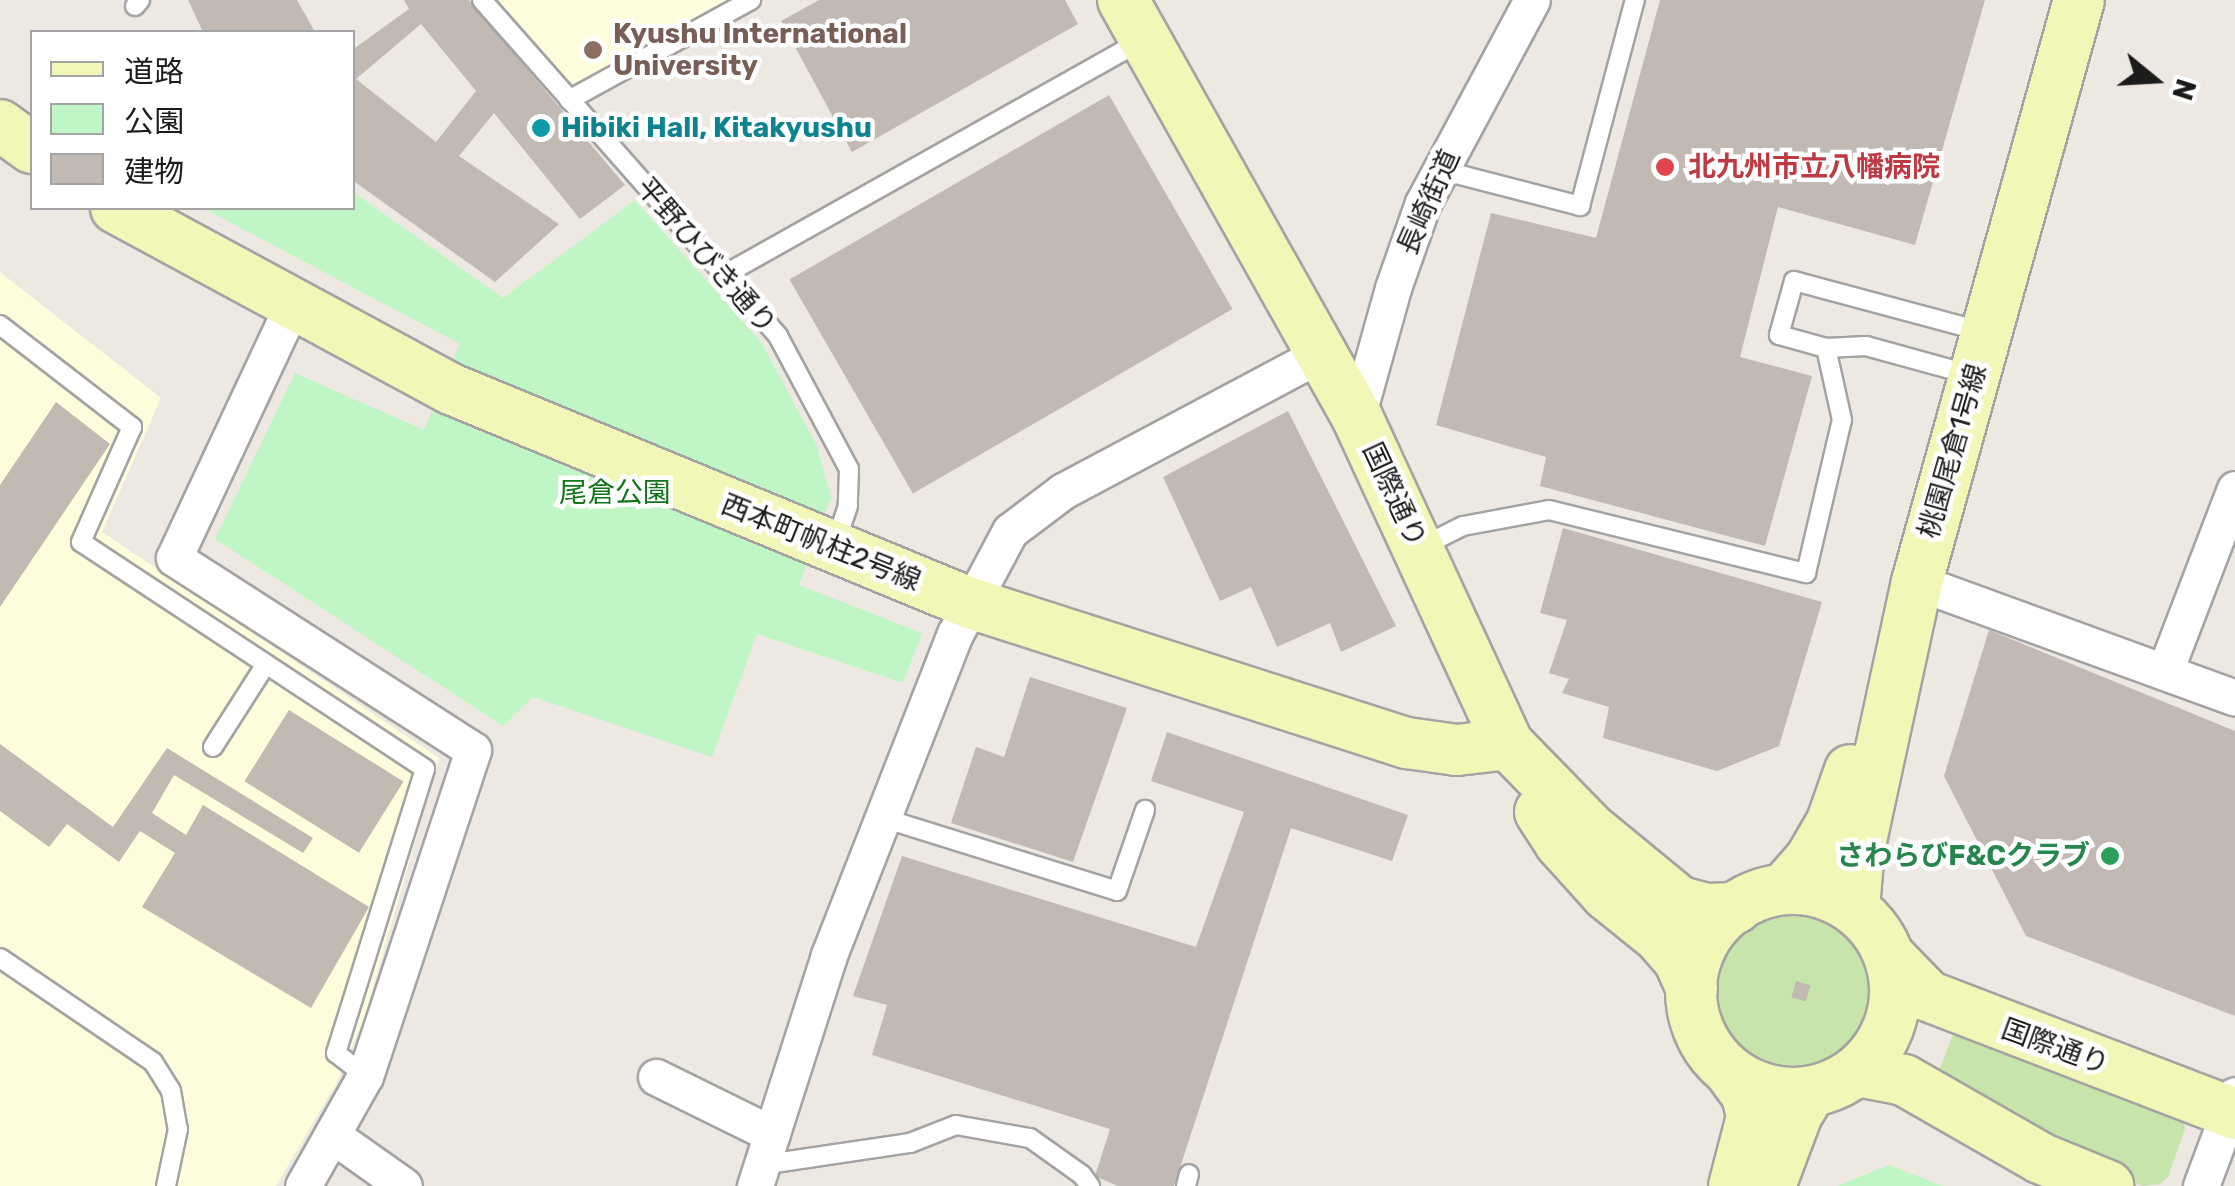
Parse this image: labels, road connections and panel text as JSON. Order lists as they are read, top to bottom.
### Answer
{
  "streets": {
    "street": [
      "長崎街道",
      "桃園尾倉1号線",
      "国際通り",
      "西本町帆柱2号線"
    ],
    "lane": ["平野ひびき通り"]
  },
  "crossings": [
    ["長崎街道", "国際通り"],
    ["平野ひびき通り", "西本町帆柱2号線"],
    ["桃園尾倉1号線", "国際通り"],
    ["国際通り", "西本町帆柱2号線"]
  ],
  "parks": ["尾倉公園"],
  "places": [
    "Kyushu International University",
    "Hibiki Hall, Kitakyushu",
    "北九州市立八幡病院",
    "さわらびF&Cクラブ"
  ],
  "legend": ["道路", "公園", "建物"],
  "north": "right"
}
